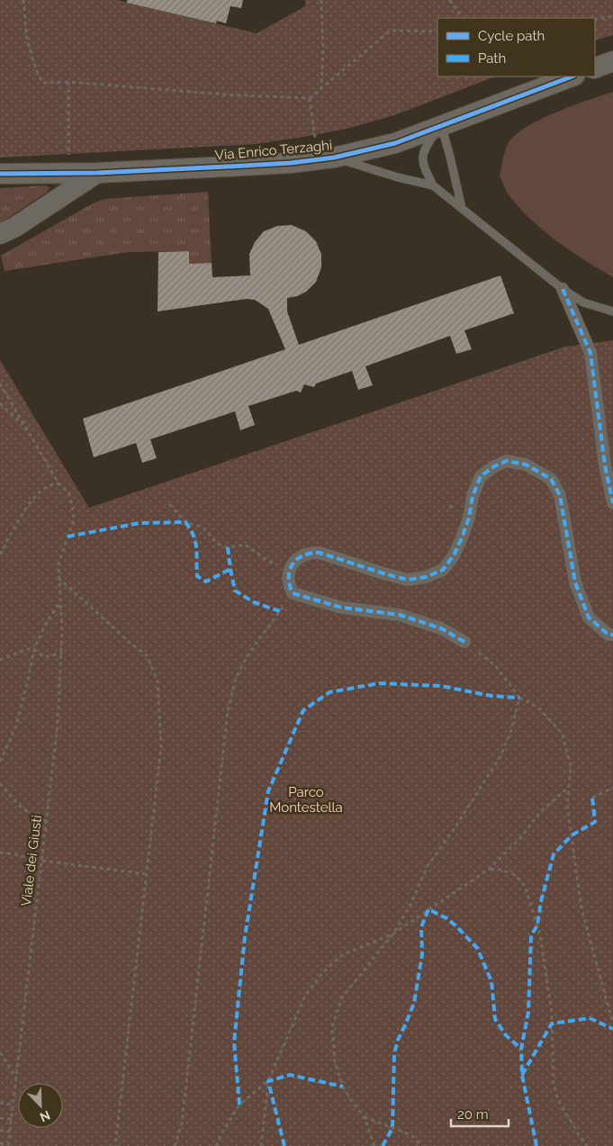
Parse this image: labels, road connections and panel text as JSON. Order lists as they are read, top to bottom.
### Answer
{
  "streets": {
    "street": ["Via Enrico Terzaghi"],
    "path": ["Viale dei Giusti"]
  },
  "parks": ["Parco Montestella"],
  "legend": ["Cycle path", "Path"],
  "scale_bar": "20 m",
  "north": "bottom right"
}
